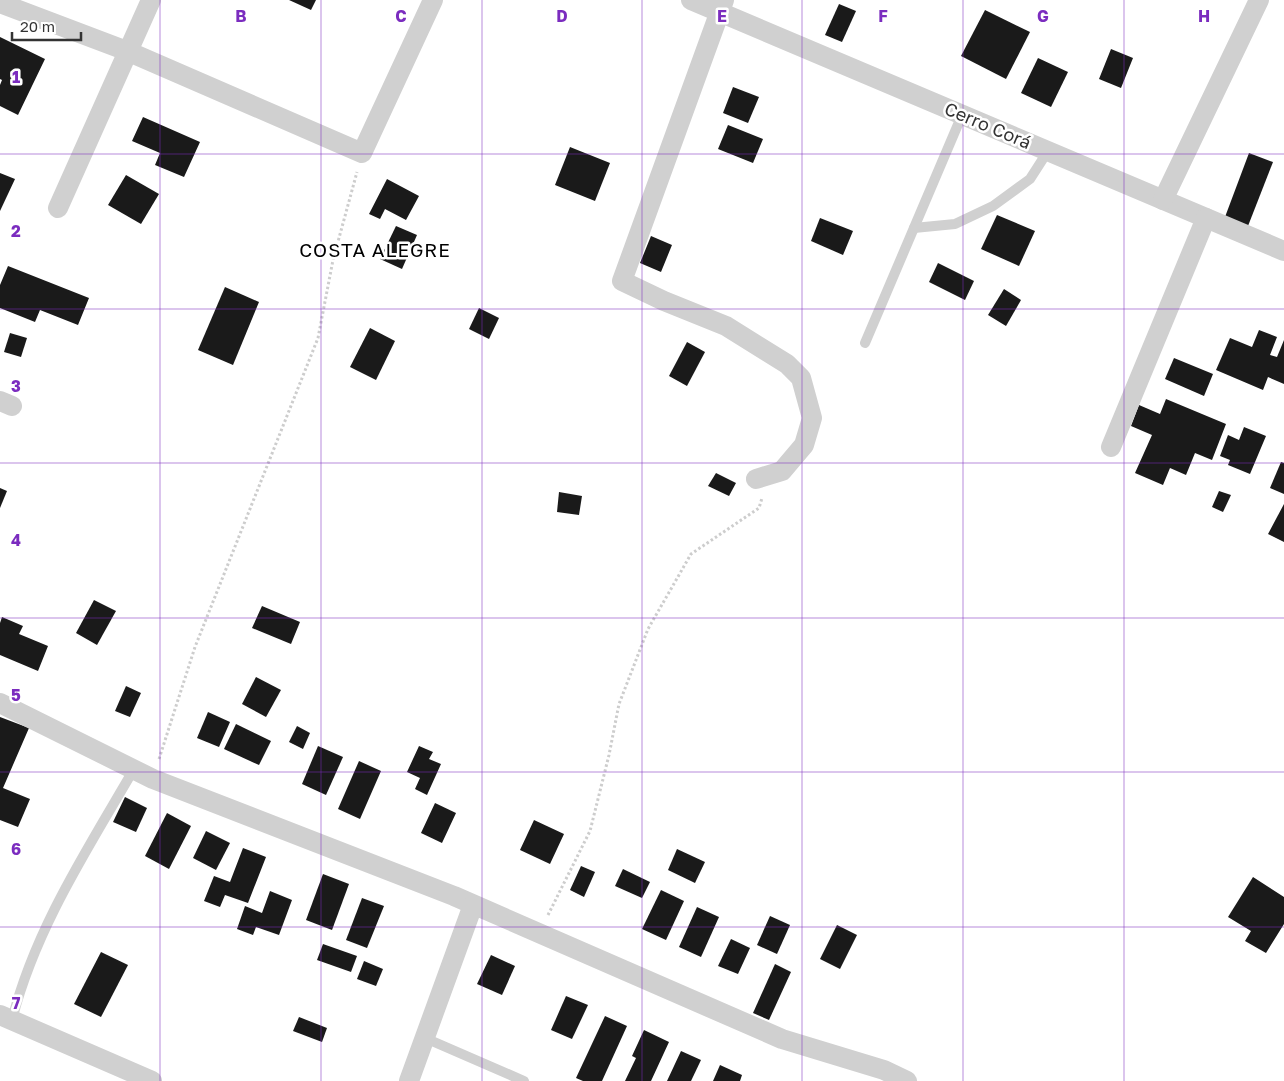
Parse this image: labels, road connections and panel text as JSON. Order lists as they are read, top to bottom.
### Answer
{
  "streets": {
    "street": ["Cerro Corá"]
  },
  "districts": ["COSTA ALEGRE"],
  "scale_bar": "20 m",
  "grid": {
    "columns": [
      "B",
      "C",
      "D",
      "E",
      "F",
      "G",
      "H"
    ],
    "rows": [
      "1",
      "2",
      "3",
      "4",
      "5",
      "6",
      "7"
    ]
  }
}
